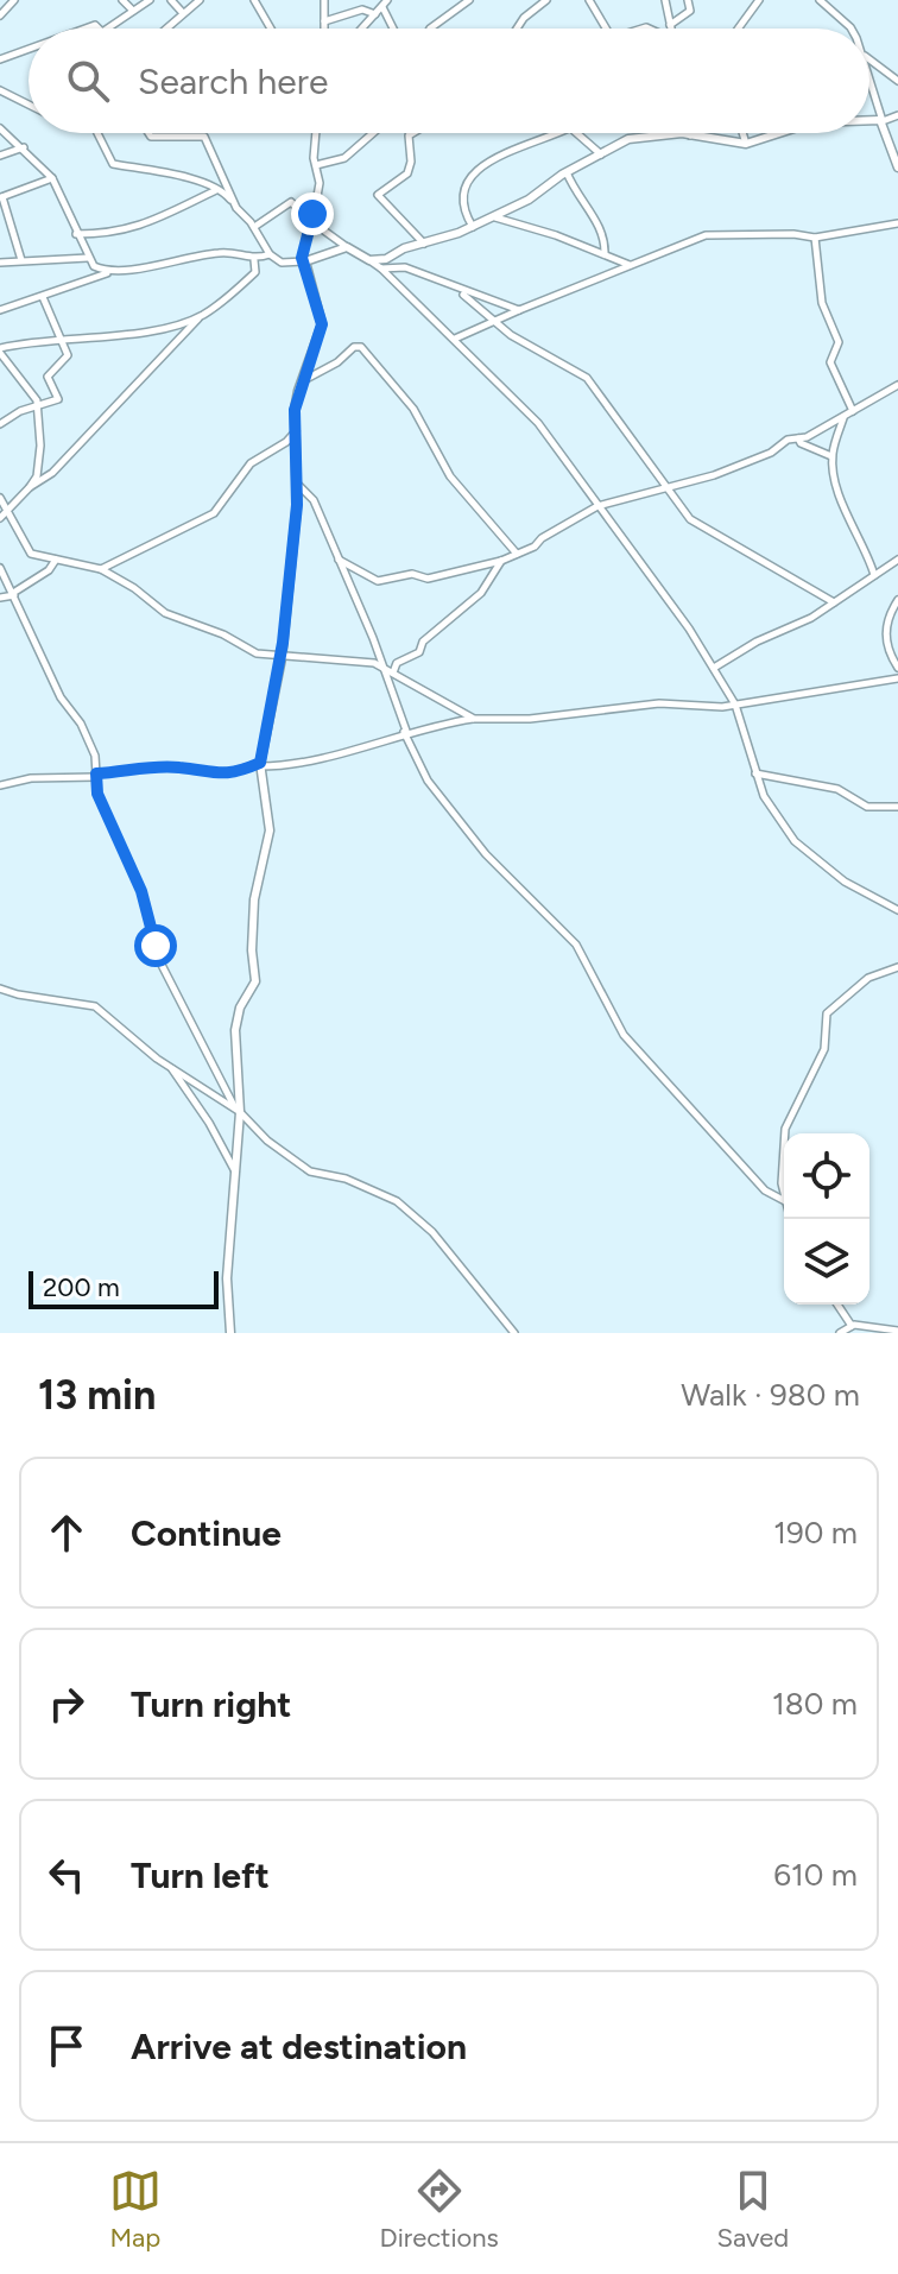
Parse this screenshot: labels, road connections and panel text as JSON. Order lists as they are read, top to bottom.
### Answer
{
  "scale_bar": "200 m",
  "page": {
    "search": "Search here",
    "scale": "200 m",
    "heading": ["13 min", "Walk · 980 m"],
    "list": [
      ["Continue", "190 m"],
      ["Turn right", "180 m"],
      ["Turn left", "610 m"],
      "Arrive at destination"
    ],
    "nav": ["Map", "Directions", "Saved"]
  }
}
